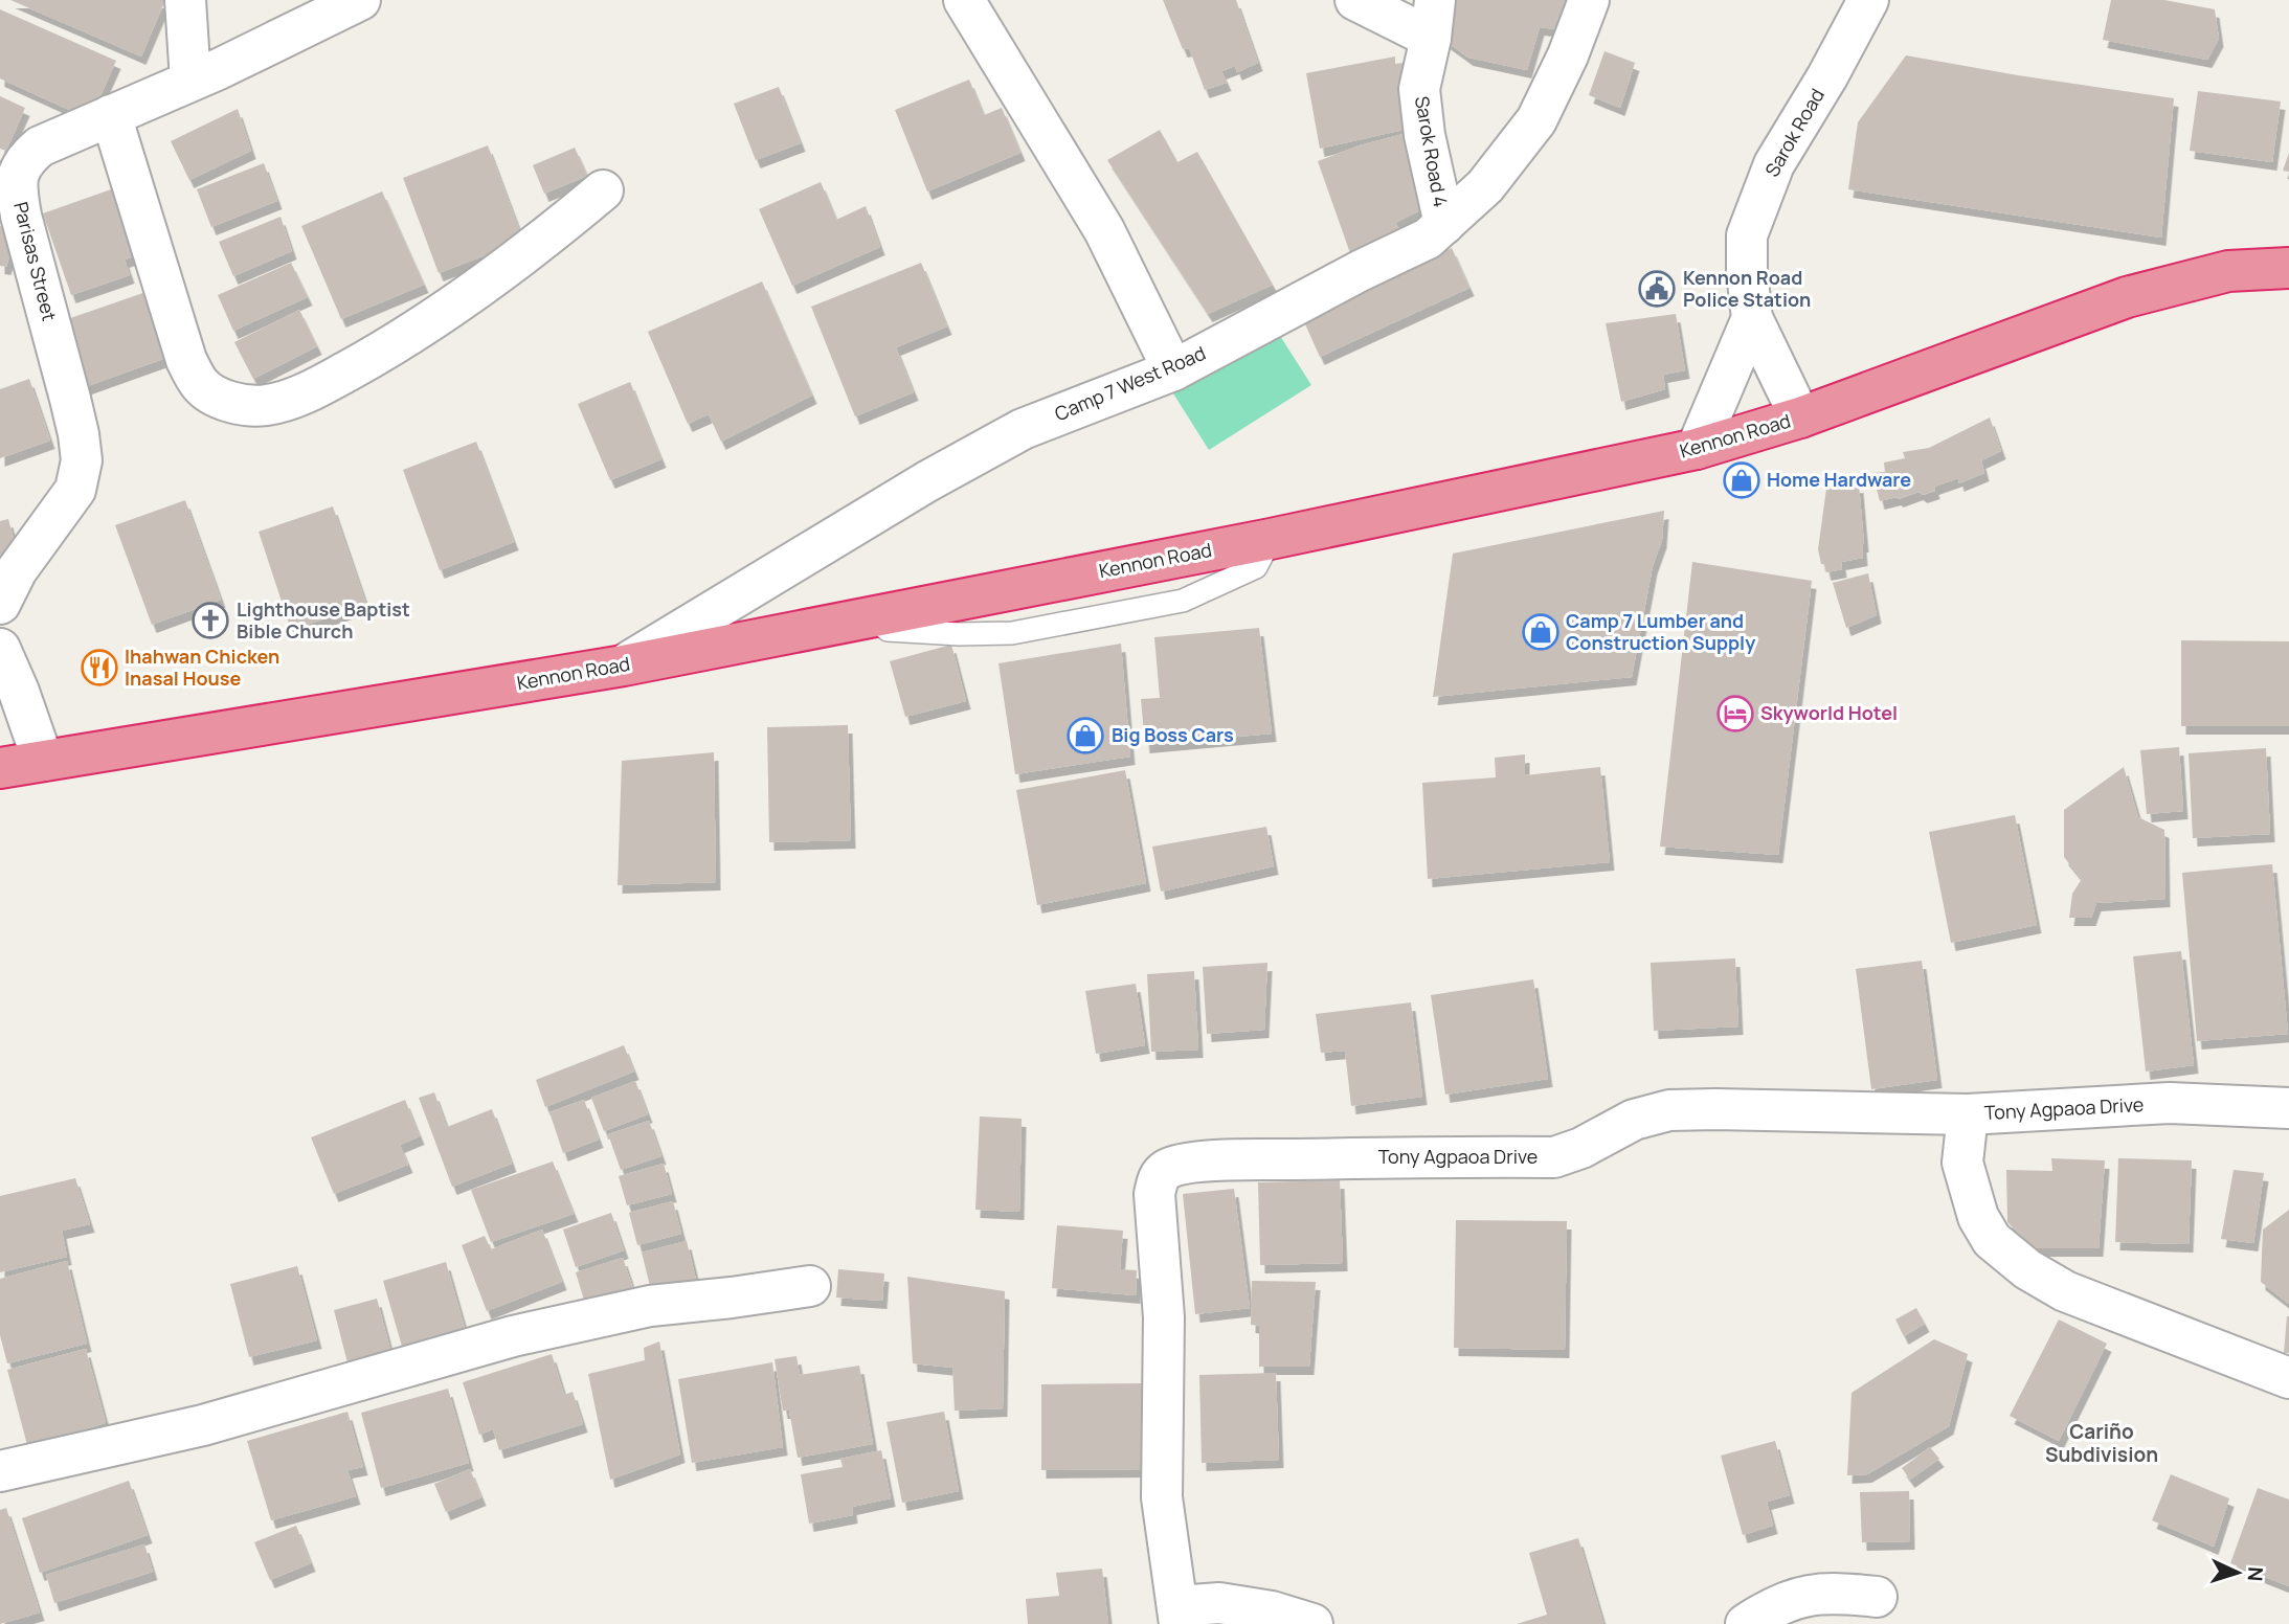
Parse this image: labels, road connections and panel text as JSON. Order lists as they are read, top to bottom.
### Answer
{
  "streets": {
    "highway": ["Kennon Road"],
    "street": [
      "Sarok Road",
      "Sarok Road 4",
      "Parisas Street",
      "Camp 7 West Road",
      "Tony Agpaoa Drive"
    ]
  },
  "crossings": [
    ["Sarok Road", "Kennon Road"],
    ["Sarok Road 4", "Camp 7 West Road"],
    ["Camp 7 West Road", "Kennon Road"]
  ],
  "districts": ["Cariño Subdivision"],
  "places": {
    "public building": ["Kennon Road Police Station"],
    "shop": ["Home Hardware", "Camp 7 Lumber and Construction Supply", "Big Boss Cars"],
    "church": ["Lighthouse Baptist Bible Church"],
    "restaurant": ["Ihahwan Chicken Inasal House"],
    "hotel": ["Skyworld Hotel"]
  },
  "north": "right"
}
